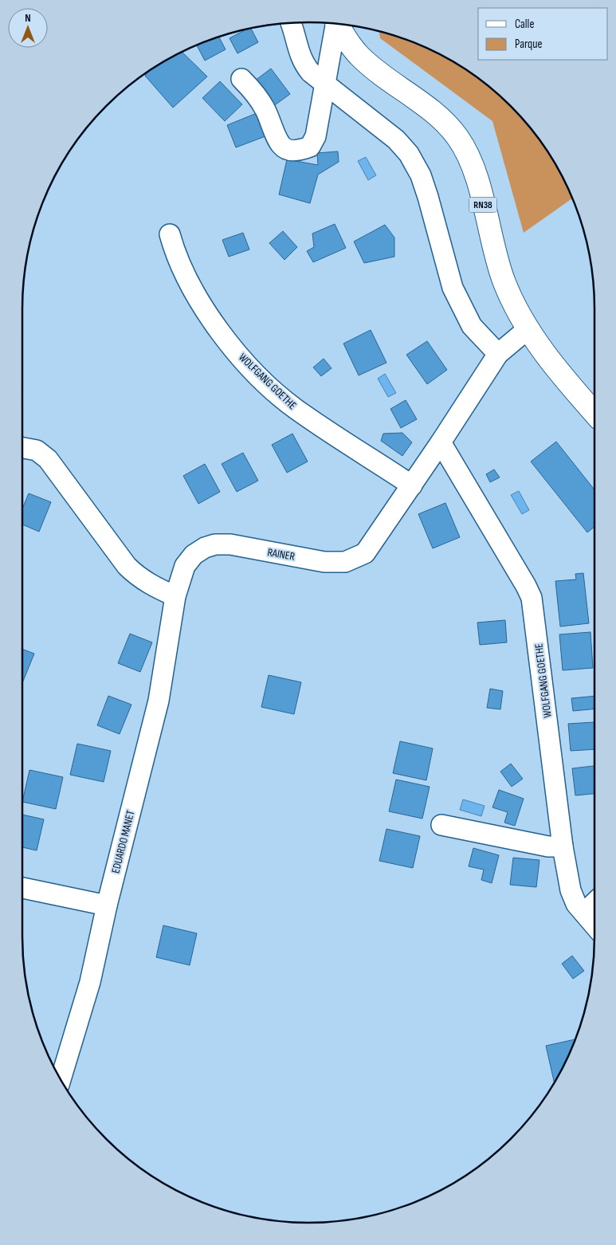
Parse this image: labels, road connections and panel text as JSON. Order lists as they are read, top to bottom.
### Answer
{
  "streets": {
    "main road": ["RN38"],
    "street": ["WOLFGANG GOETHE", "RAINER", "EDUARDO MANET"]
  },
  "crossings": [
    ["RN38", "RAINER"],
    ["WOLFGANG GOETHE", "RAINER"],
    ["RAINER", "EDUARDO MANET"]
  ],
  "legend": ["Calle", "Parque"],
  "north": "top"
}
